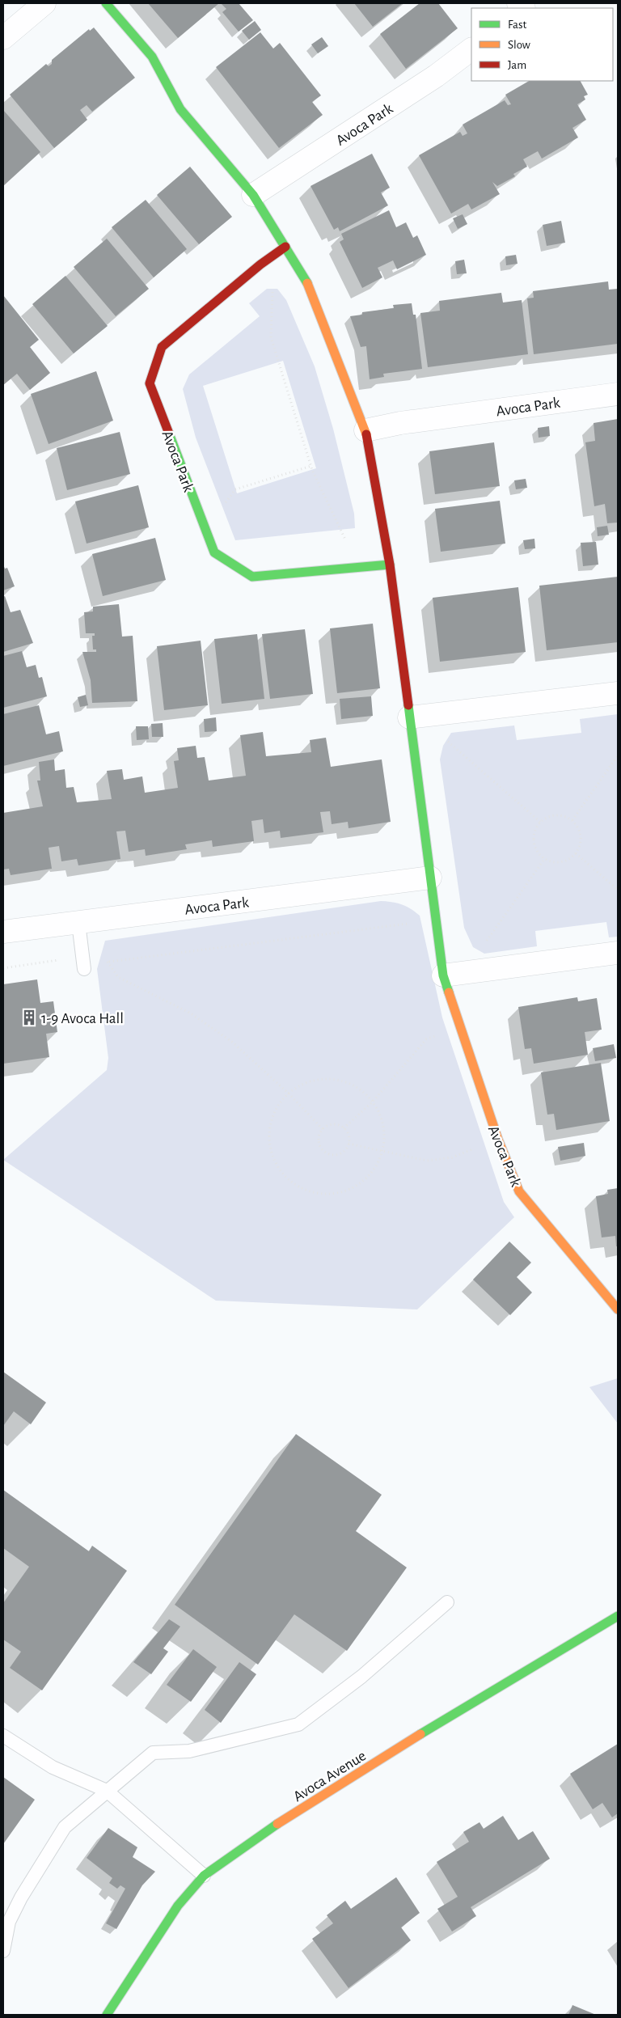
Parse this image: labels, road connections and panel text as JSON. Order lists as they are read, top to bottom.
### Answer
{
  "streets": {
    "street": ["Avoca Park", "Avoca Avenue"]
  },
  "places": {
    "building": ["1-9 Avoca Hall"]
  },
  "legend": ["Fast", "Slow", "Jam"]
}
